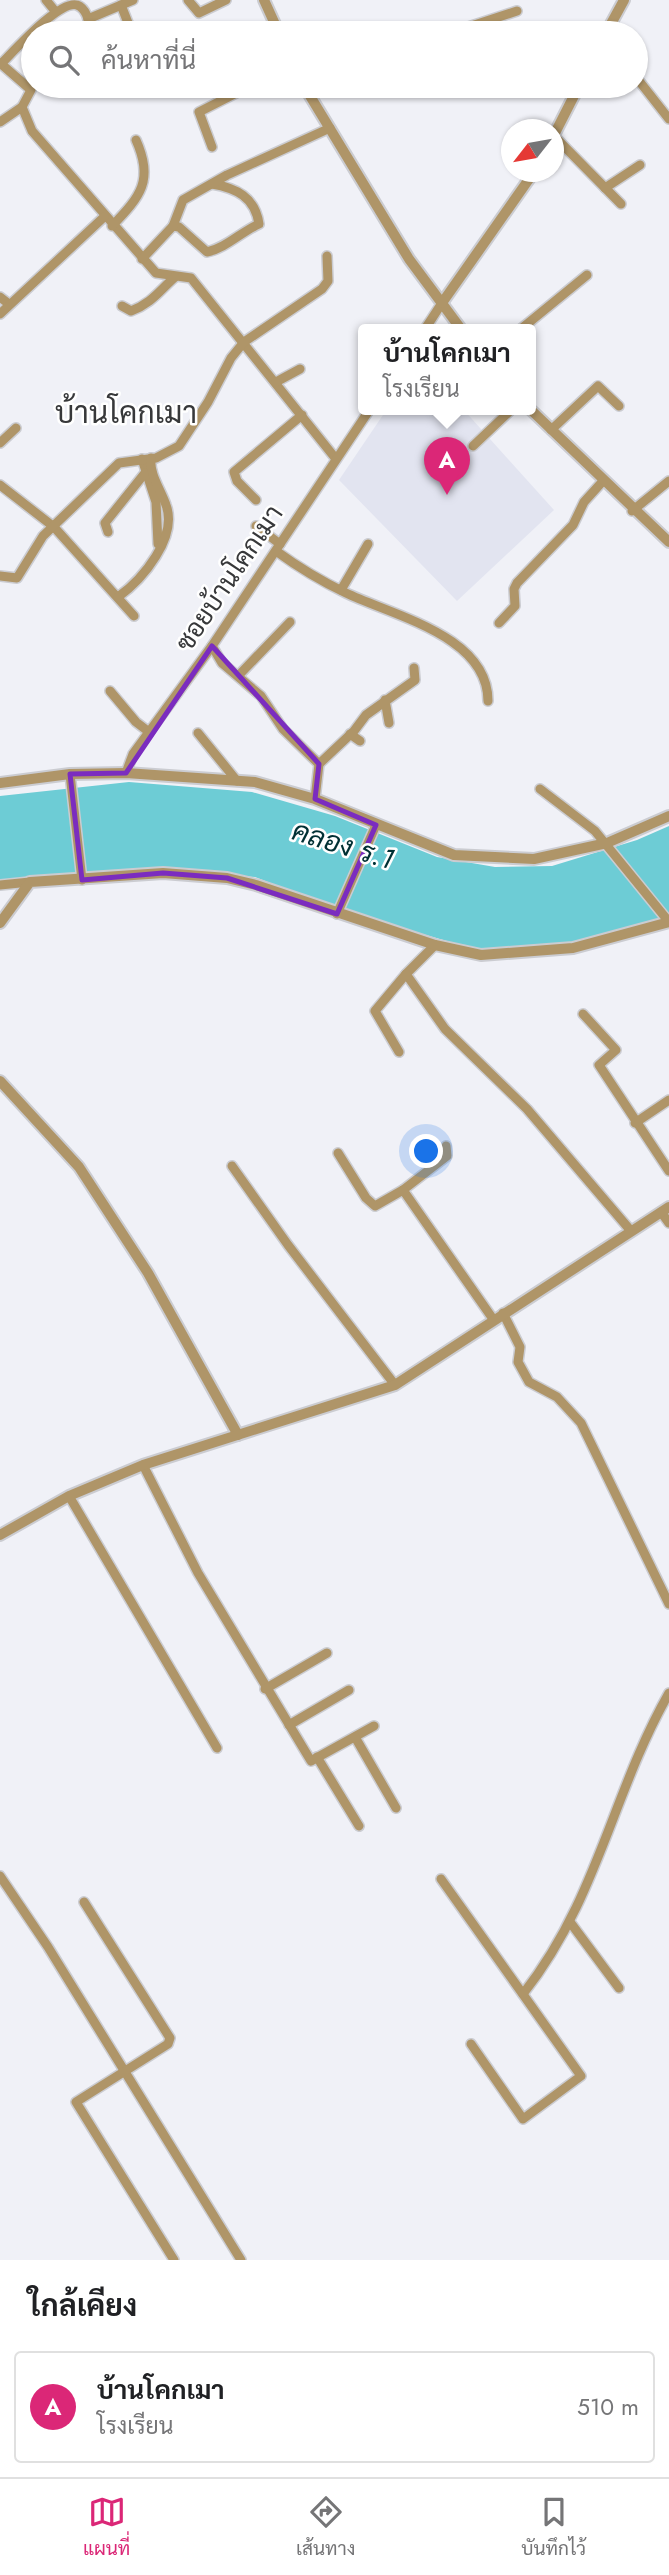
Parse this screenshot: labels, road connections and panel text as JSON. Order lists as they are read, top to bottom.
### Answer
{
  "streets": {
    "street": ["ซอยบ้านโคกเมา"]
  },
  "districts": ["บ้านโคกเมา"],
  "water": ["คลอง ร.1"],
  "north": "bottom left",
  "page": {
    "search": "ค้นหาที่นี่",
    "popup": ["บ้านโคกเมา", "โรงเรียน"],
    "pins": "A",
    "heading": "ใกล้เคียง",
    "list": [
      {
        "mark": "A",
        "name": "บ้านโคกเมา",
        "note": "โรงเรียน",
        "value": "510 m"
      }
    ],
    "nav": ["แผนที่", "เส้นทาง", "บันทึกไว้"]
  }
}
